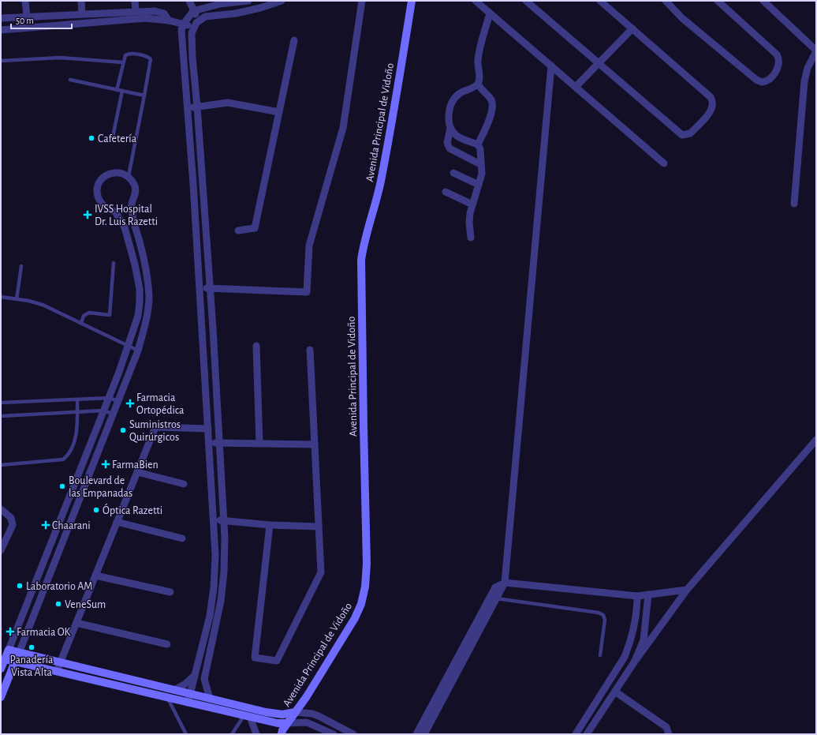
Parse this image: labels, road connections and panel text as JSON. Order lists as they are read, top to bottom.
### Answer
{
  "streets": {
    "main road": ["Avenida Principal de Vidoño"]
  },
  "places": {
    "other": [
      "Cafetería",
      "Suministros Quirúrgicos",
      "Boulevard de las Empanadas",
      "Óptica Razetti",
      "Laboratorio AM",
      "VeneSum",
      "Panadería Vista Alta"
    ],
    "health": [
      "IVSS Hospital Dr. Luis Razetti",
      "Farmacia Ortopédica",
      "FarmaBien",
      "Chaarani",
      "Farmacia OK"
    ]
  },
  "scale_bar": "50 m"
}
